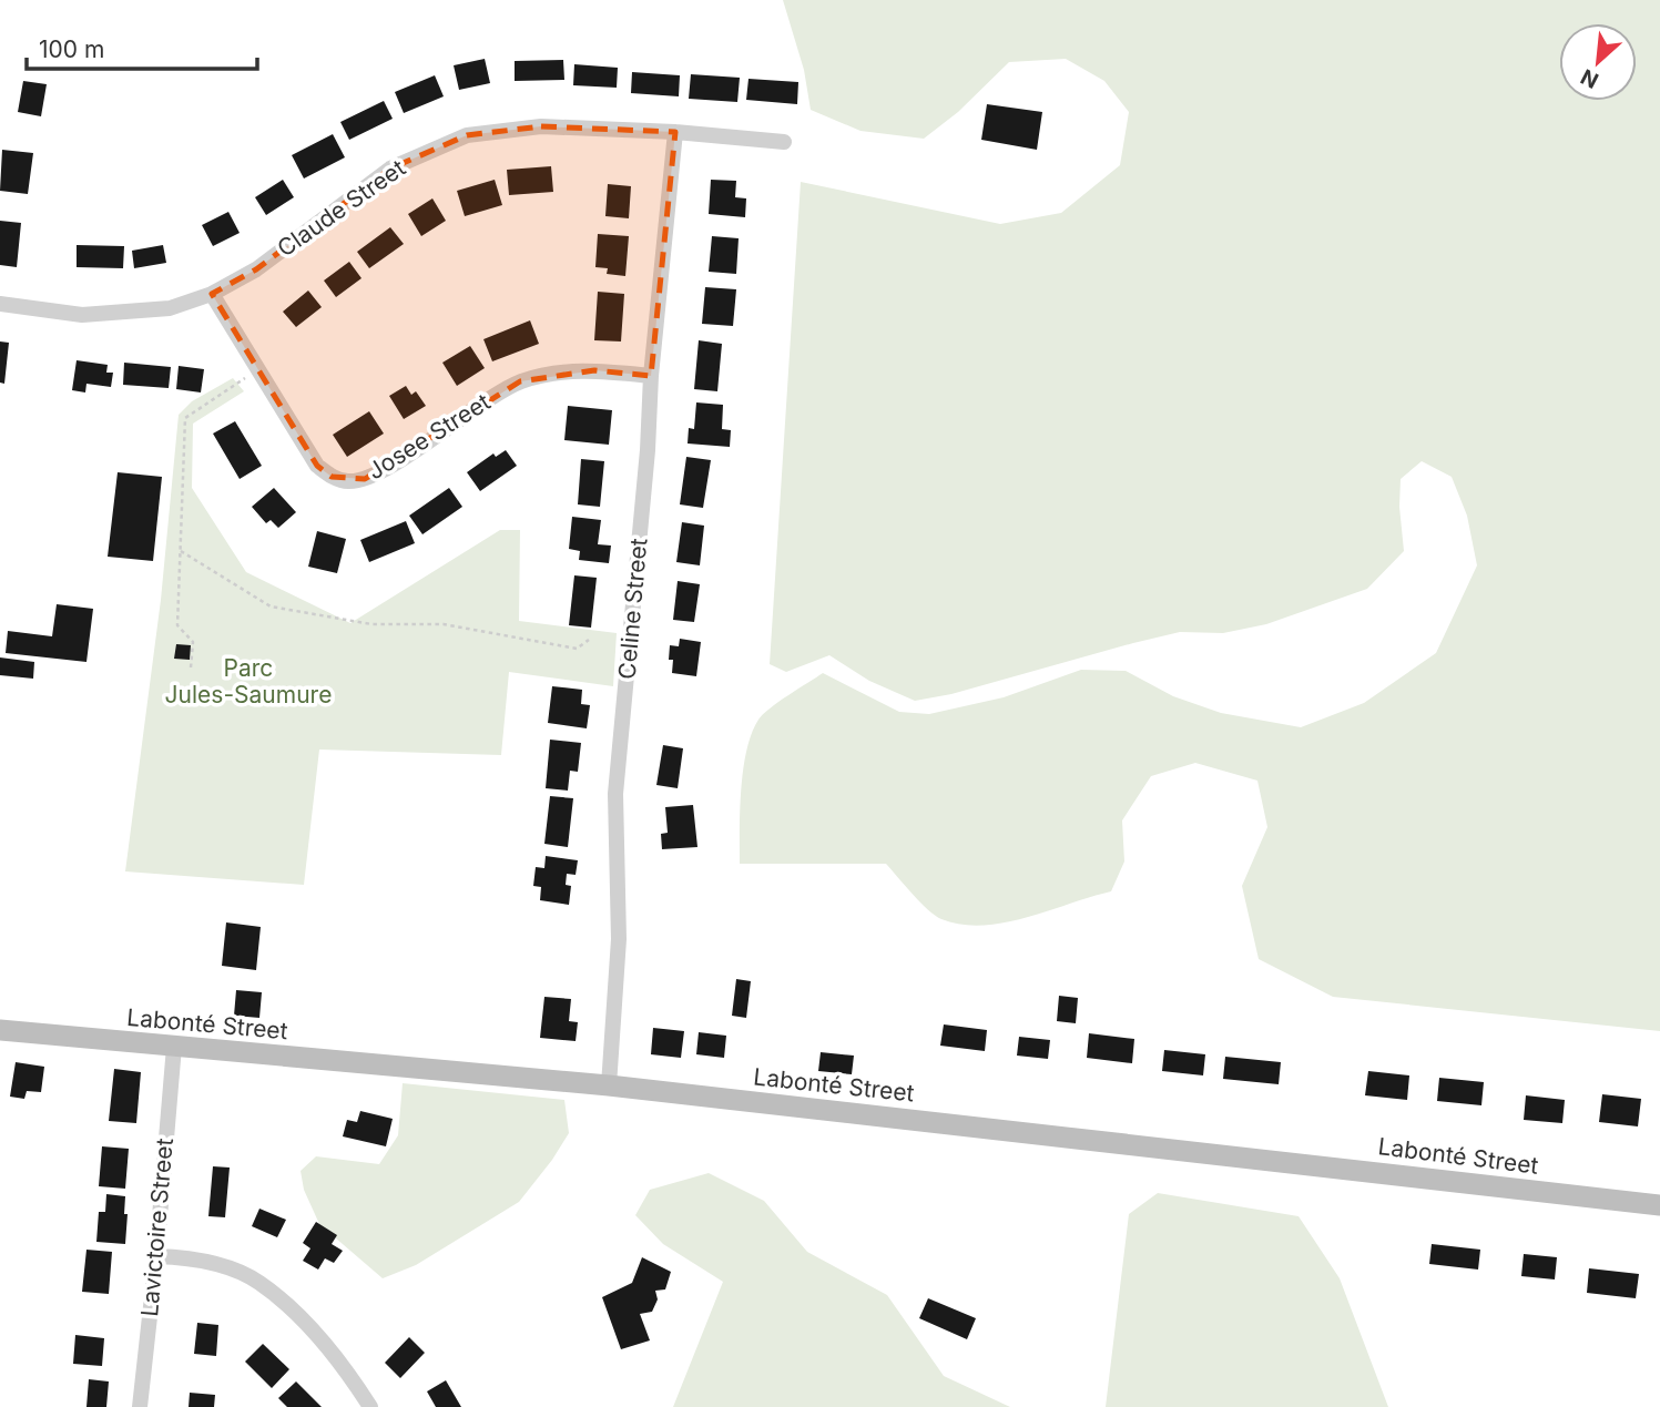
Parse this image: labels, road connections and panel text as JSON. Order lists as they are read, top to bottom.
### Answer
{
  "streets": {
    "street": [
      "Claude Street",
      "Josee Street",
      "Celine Street",
      "Labonté Street",
      "Lavictoire Street"
    ]
  },
  "crossings": [
    ["Claude Street", "Josee Street"],
    ["Claude Street", "Celine Street"],
    ["Josee Street", "Celine Street"],
    ["Celine Street", "Labonté Street"],
    ["Labonté Street", "Lavictoire Street"]
  ],
  "parks": ["Parc Jules-Saumure"],
  "scale_bar": "100 m",
  "north": "bottom left"
}
